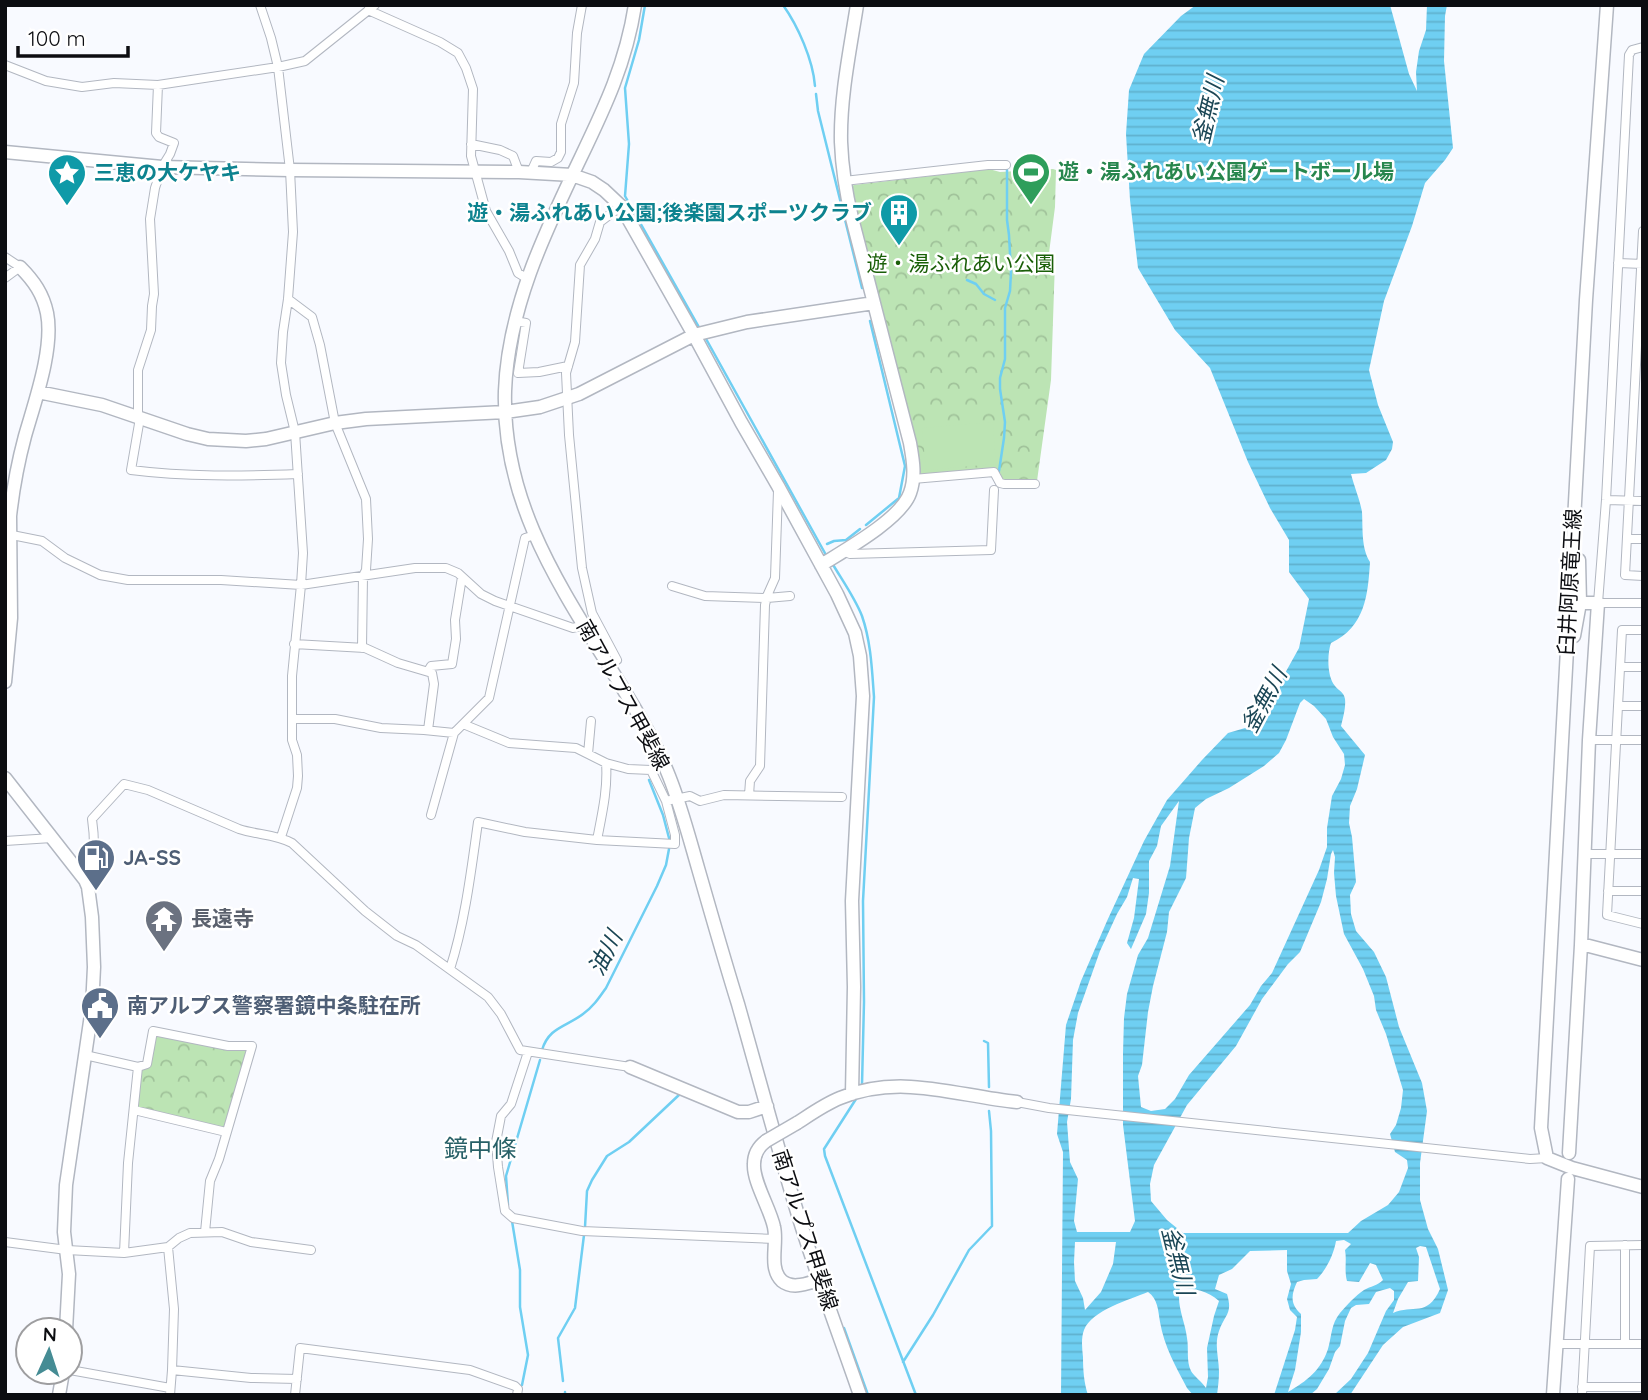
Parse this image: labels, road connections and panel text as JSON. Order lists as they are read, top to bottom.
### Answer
{
  "streets": {
    "street": ["臼井阿原竜王線", "南アルプス甲斐線"]
  },
  "districts": ["鏡中條"],
  "water": ["釜無川", "油川"],
  "parks": ["遊・湯ふれあい公園"],
  "places": {
    "sports": ["遊・湯ふれあい公園ゲートボール場"],
    "place": ["三恵の大ケヤキ"],
    "building": ["遊・湯ふれあい公園;後楽園スポーツクラブ"],
    "fuel station": ["JA-SS"],
    "temple": ["長遠寺"],
    "public building": ["南アルプス警察署鏡中条駐在所"]
  },
  "scale_bar": "100 m",
  "north": "top"
}
